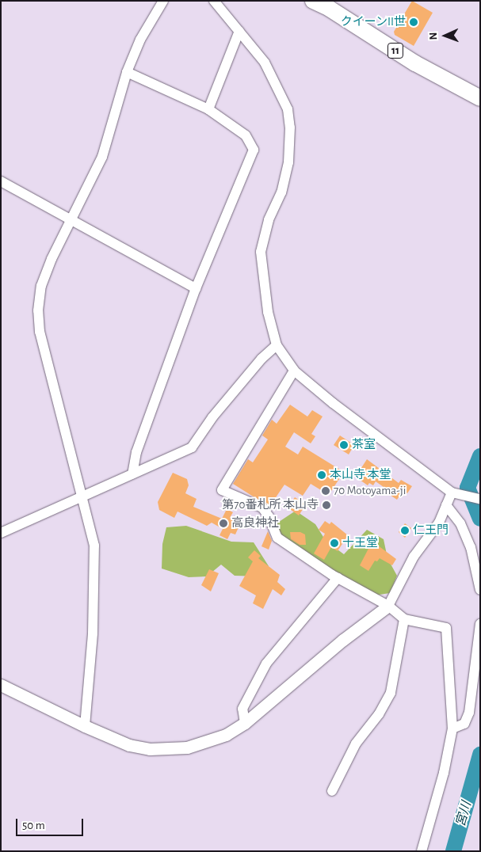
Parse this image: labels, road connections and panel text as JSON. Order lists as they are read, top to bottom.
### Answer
{
  "streets": {
    "highway": ["11"]
  },
  "water": ["宮川"],
  "places": [
    "クイーンII世",
    "茶室",
    "本山寺 本堂",
    "70 Motoyama-ji",
    "第70番札所 本山寺",
    "高良神社",
    "仁王門",
    "十王堂"
  ],
  "scale_bar": "50 m",
  "north": "left"
}
